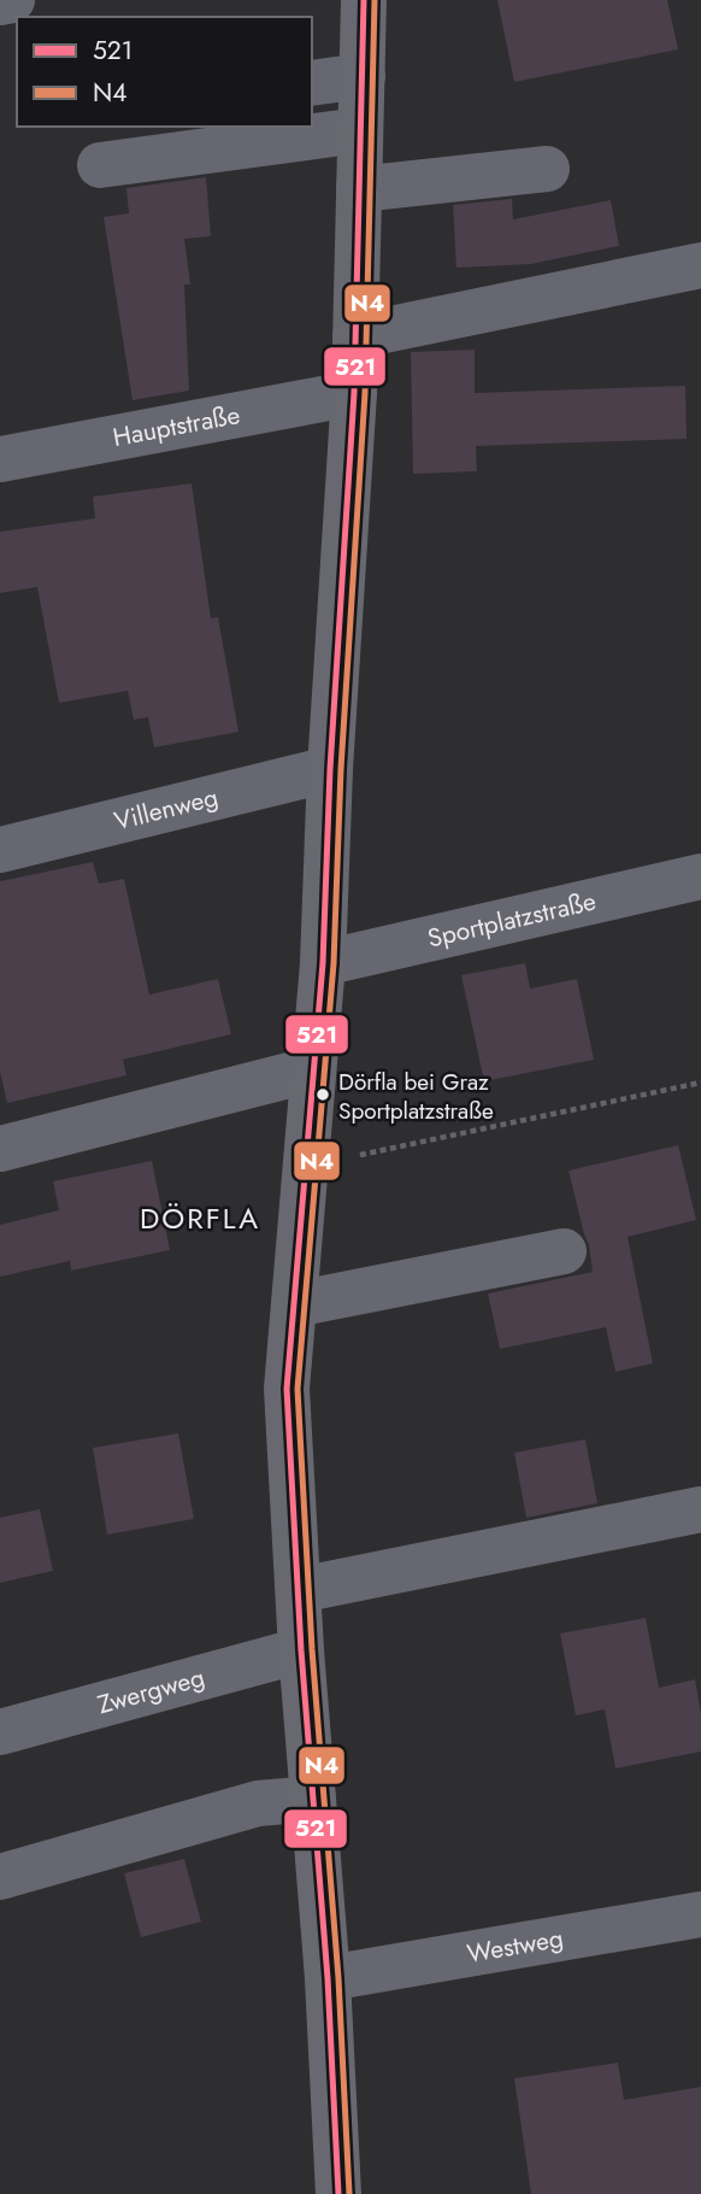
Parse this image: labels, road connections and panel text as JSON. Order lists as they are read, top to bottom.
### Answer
{
  "streets": {
    "street": [
      "Hauptstraße",
      "Villenweg",
      "Sportplatzstraße",
      "Zwergweg",
      "Westweg"
    ]
  },
  "districts": ["DÖRFLA"],
  "places": ["Dörfla bei Graz Sportplatzstraße"],
  "lines": ["transit line 521", "transit line N4"],
  "legend": ["521", "N4"]
}
